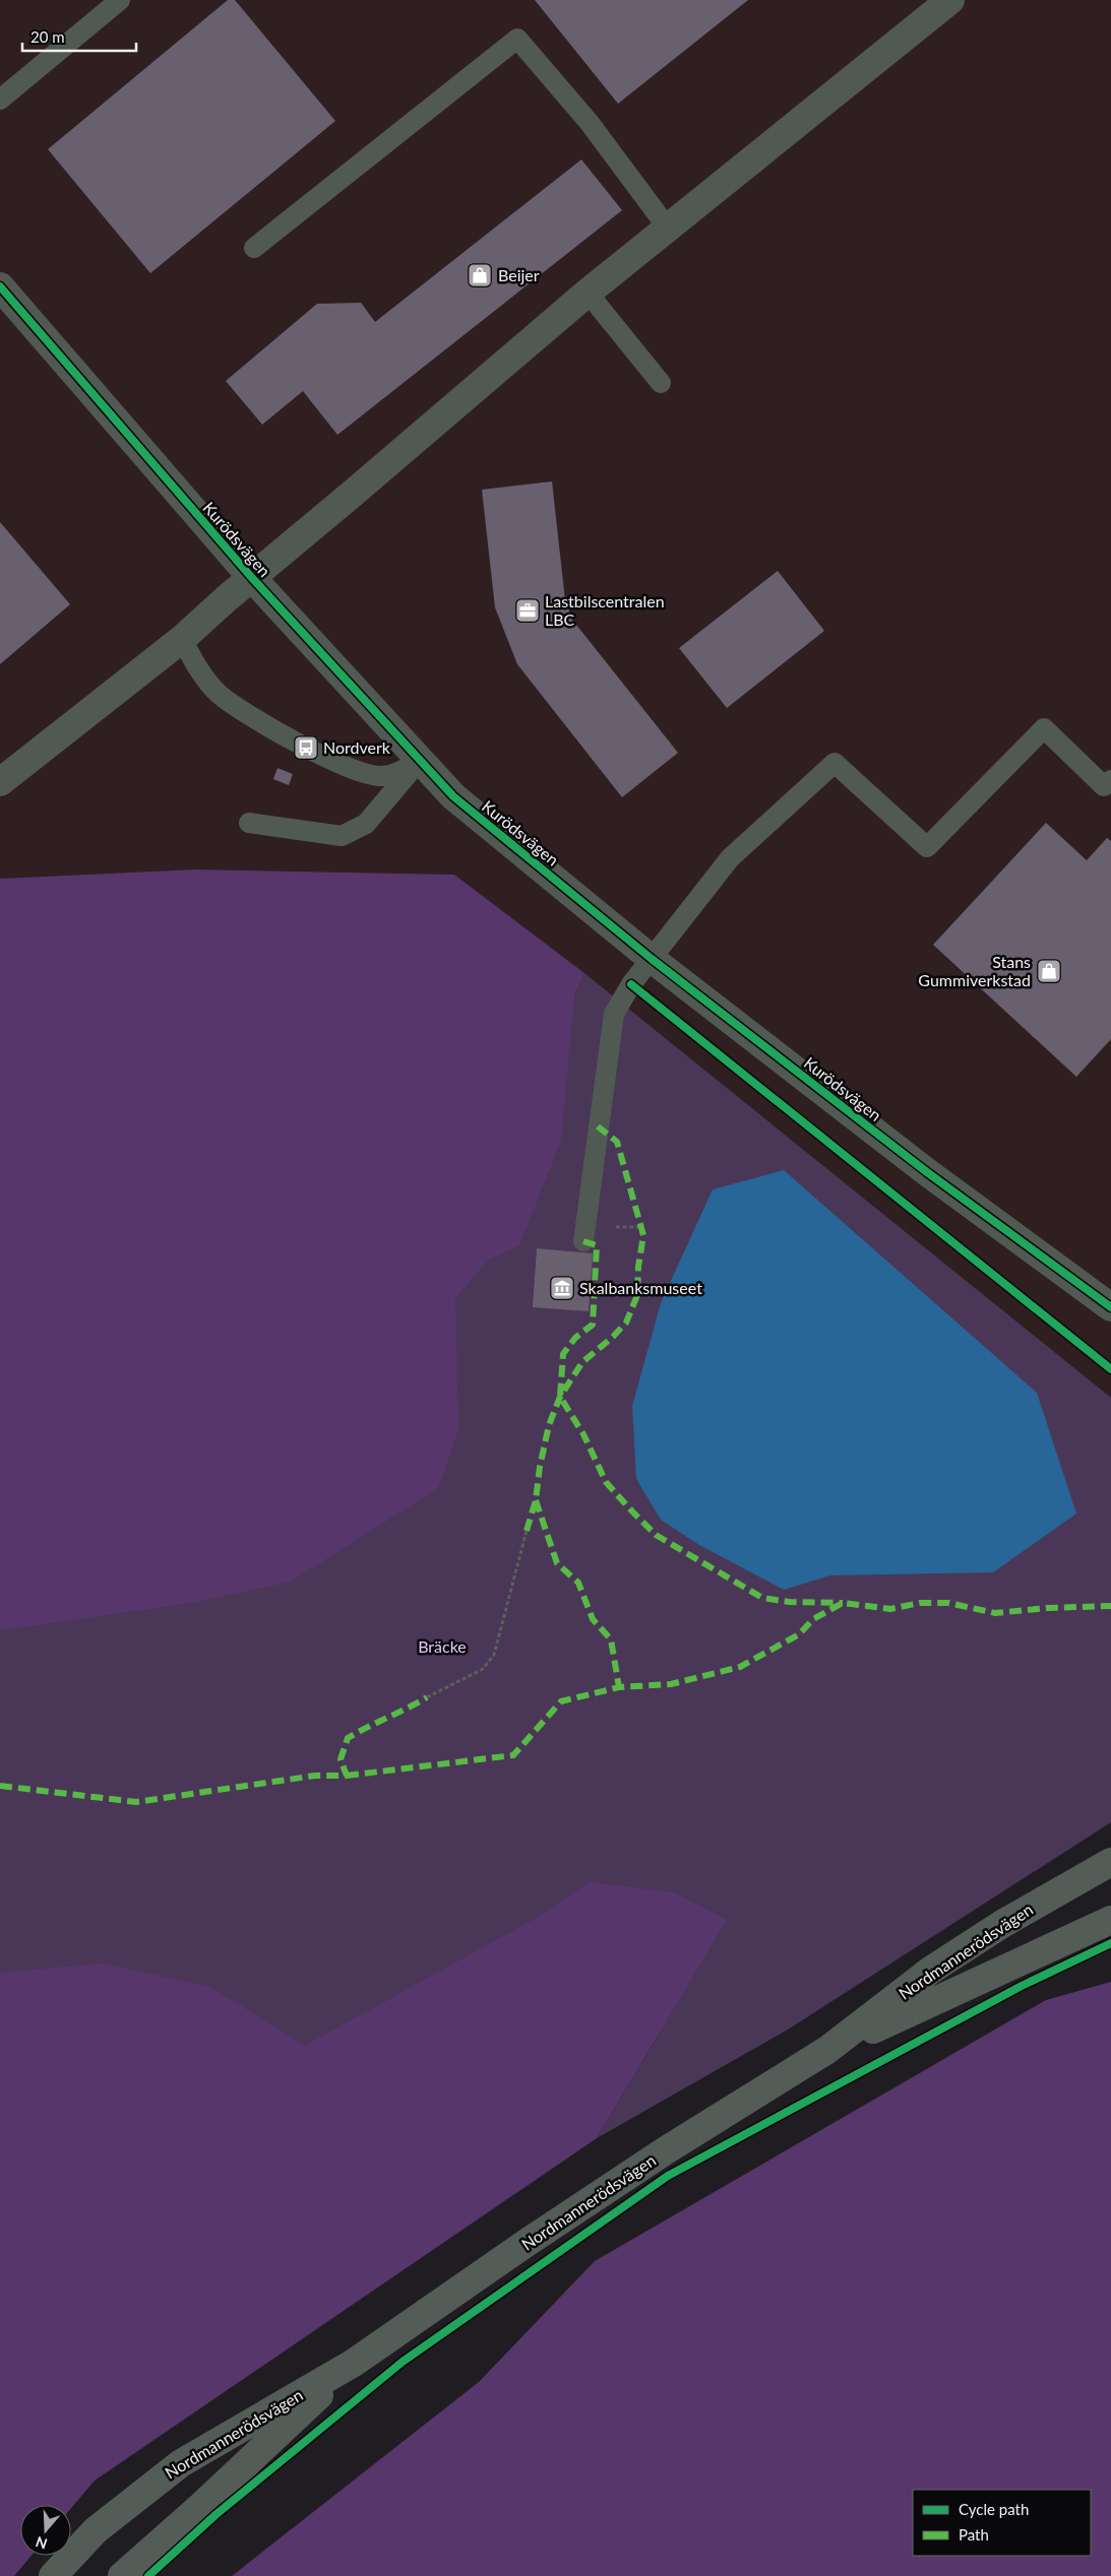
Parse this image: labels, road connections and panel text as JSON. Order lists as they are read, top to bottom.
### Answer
{
  "streets": {
    "main road": ["Nordmannerödsvägen"],
    "street": ["Kurödsvägen"]
  },
  "parks": ["Bräcke"],
  "places": {
    "shop": ["Beijer", "Stans Gummiverkstad"],
    "office": ["Lastbilscentralen LBC"],
    "bus stop": ["Nordverk"],
    "museum": ["Skalbanksmuseet"]
  },
  "legend": ["Cycle path", "Path"],
  "scale_bar": "20 m",
  "north": "bottom"
}
